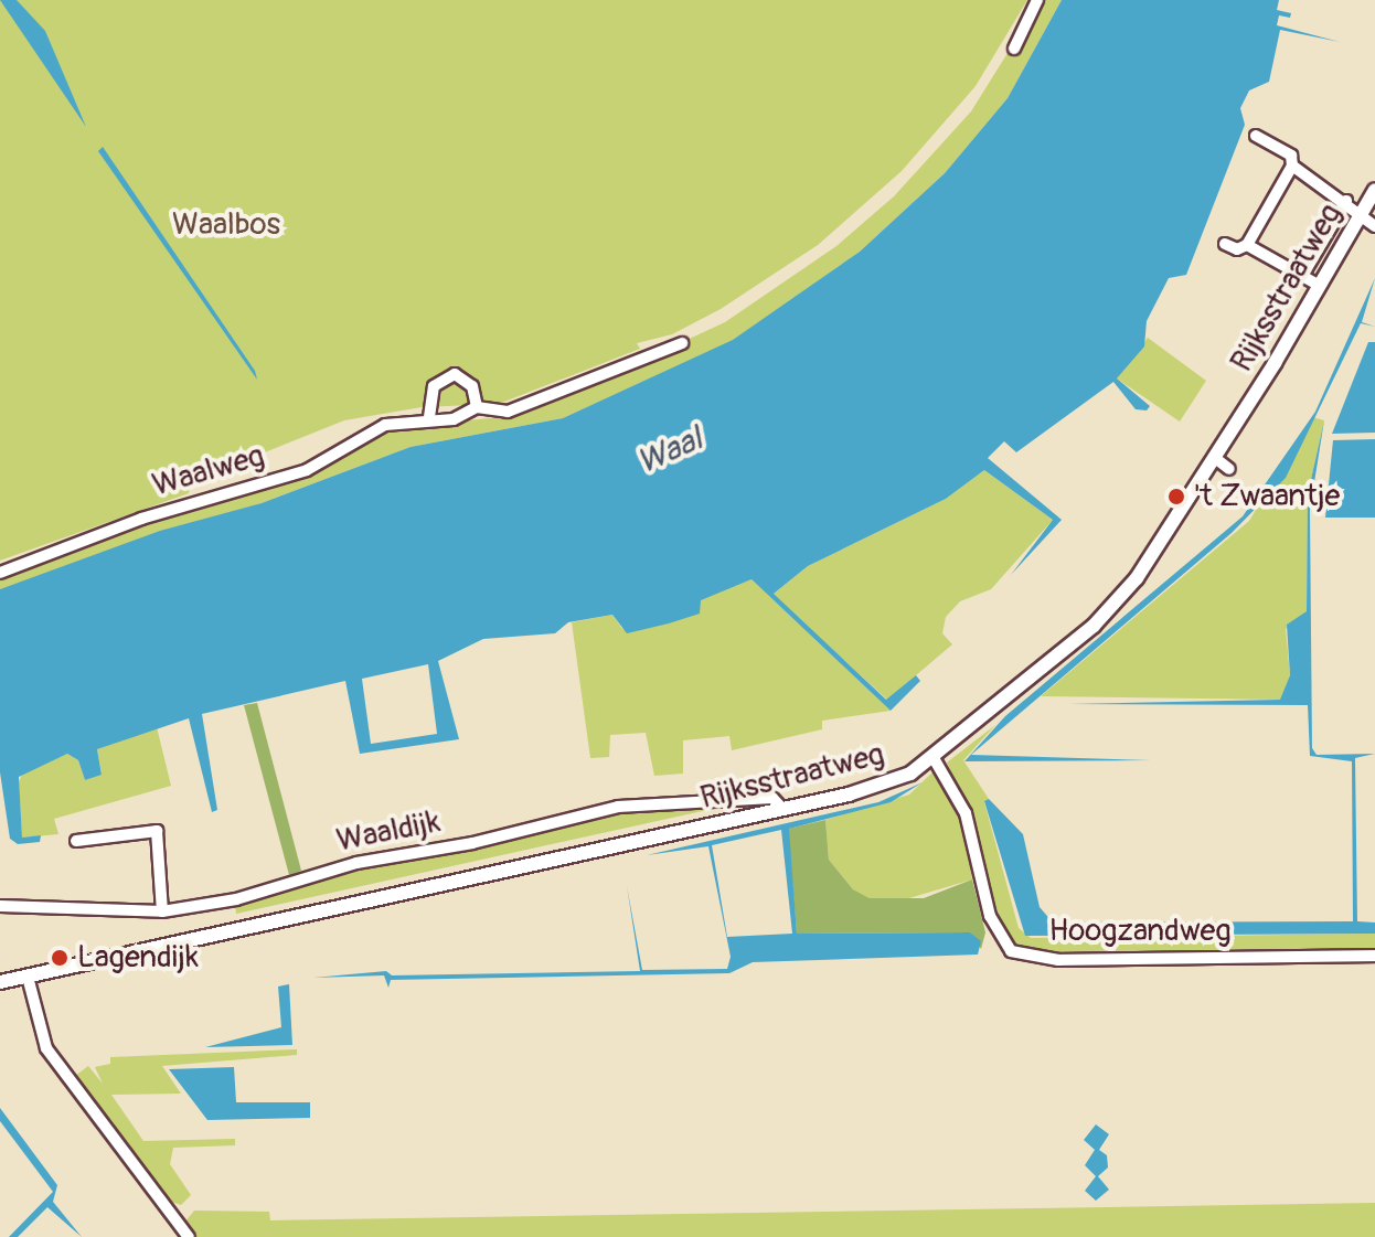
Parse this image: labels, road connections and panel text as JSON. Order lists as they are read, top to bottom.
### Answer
{
  "streets": {
    "street": [
      "Rijksstraatweg",
      "Waalweg",
      "Waaldijk",
      "Hoogzandweg"
    ]
  },
  "crossings": [
    ["Rijksstraatweg", "Waaldijk"],
    ["Rijksstraatweg", "Hoogzandweg"]
  ],
  "water": ["Waal"],
  "parks": ["Waalbos"],
  "places": ["'t Zwaantje", "Lagendijk"]
}
